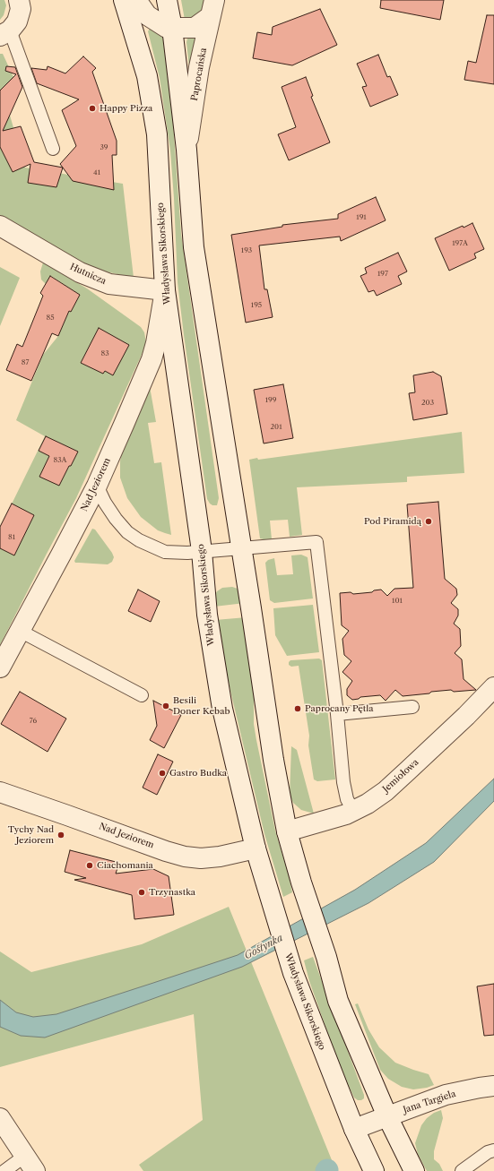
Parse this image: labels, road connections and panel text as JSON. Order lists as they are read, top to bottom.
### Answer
{
  "streets": {
    "street": [
      "Paprocańska",
      "Władysława Sikorskiego",
      "Hutnicza",
      "Nad Jeziorem",
      "Jemiołowa",
      "Jana Targiela"
    ]
  },
  "crossings": [
    ["Władysława Sikorskiego", "Hutnicza"],
    ["Władysława Sikorskiego", "Nad Jeziorem"],
    ["Władysława Sikorskiego", "Jana Targiela"],
    ["Hutnicza", "Nad Jeziorem"]
  ],
  "water": ["Gostynka"],
  "places": [
    "Happy Pizza",
    "Pod Piramidą",
    "Besili Doner Kebab",
    "Paprocany Pętla",
    "Gastro Budka",
    "Tychy Nad Jeziorem",
    "Ciachomania",
    "Trzynastka"
  ],
  "house_numbers": [
    "39",
    "41",
    "191",
    "197A",
    "193",
    "197",
    "195",
    "85",
    "83",
    "87",
    "199",
    "203",
    "201",
    "83A",
    "81",
    "101",
    "76"
  ]
}
